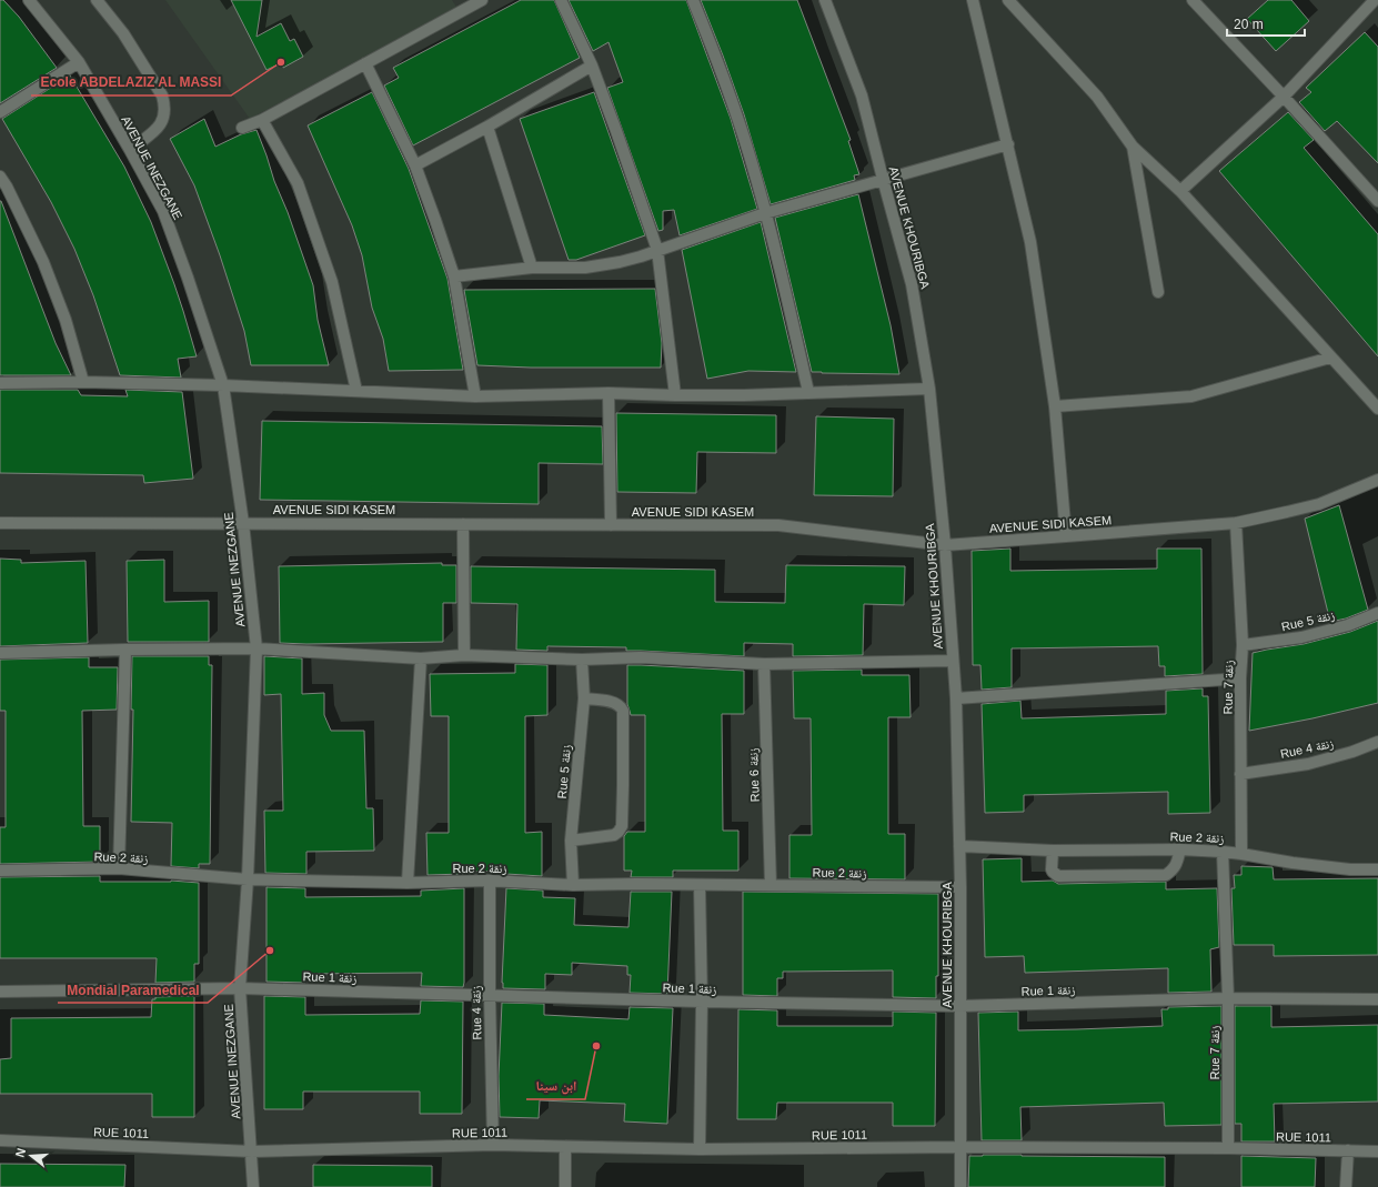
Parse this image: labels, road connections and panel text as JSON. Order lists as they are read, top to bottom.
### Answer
{
  "streets": {
    "street": [
      "AVENUE INEZGANE",
      "AVENUE KHOURIBGA",
      "AVENUE SIDI KASEM",
      "Rue 5 زنقة",
      "Rue 7 زنقة",
      "Rue 4 زنقة",
      "Rue 6 زنقة",
      "Rue 2 زنقة",
      "Rue 1 زنقة",
      "RUE 1011"
    ]
  },
  "crossings": [
    ["AVENUE INEZGANE", "AVENUE SIDI KASEM"],
    ["AVENUE INEZGANE", "Rue 2 زنقة"],
    ["AVENUE INEZGANE", "Rue 1 زنقة"],
    ["AVENUE INEZGANE", "RUE 1011"],
    ["AVENUE KHOURIBGA", "AVENUE SIDI KASEM"],
    ["AVENUE KHOURIBGA", "Rue 2 زنقة"],
    ["AVENUE KHOURIBGA", "Rue 1 زنقة"],
    ["AVENUE KHOURIBGA", "RUE 1011"],
    ["AVENUE SIDI KASEM", "Rue 7 زنقة"],
    ["Rue 5 زنقة", "Rue 7 زنقة"],
    ["Rue 5 زنقة", "Rue 2 زنقة"],
    ["Rue 7 زنقة", "Rue 4 زنقة"],
    ["Rue 7 زنقة", "Rue 2 زنقة"],
    ["Rue 7 زنقة", "Rue 1 زنقة"],
    ["Rue 7 زنقة", "RUE 1011"],
    ["Rue 4 زنقة", "Rue 2 زنقة"],
    ["Rue 4 زنقة", "Rue 1 زنقة"],
    ["Rue 4 زنقة", "RUE 1011"],
    ["Rue 6 زنقة", "Rue 2 زنقة"]
  ],
  "places": ["Ecole ABDELAZIZ AL MASSI", "Mondial Paramedical", "ابن سينا"],
  "scale_bar": "20 m",
  "north": "left"
}
